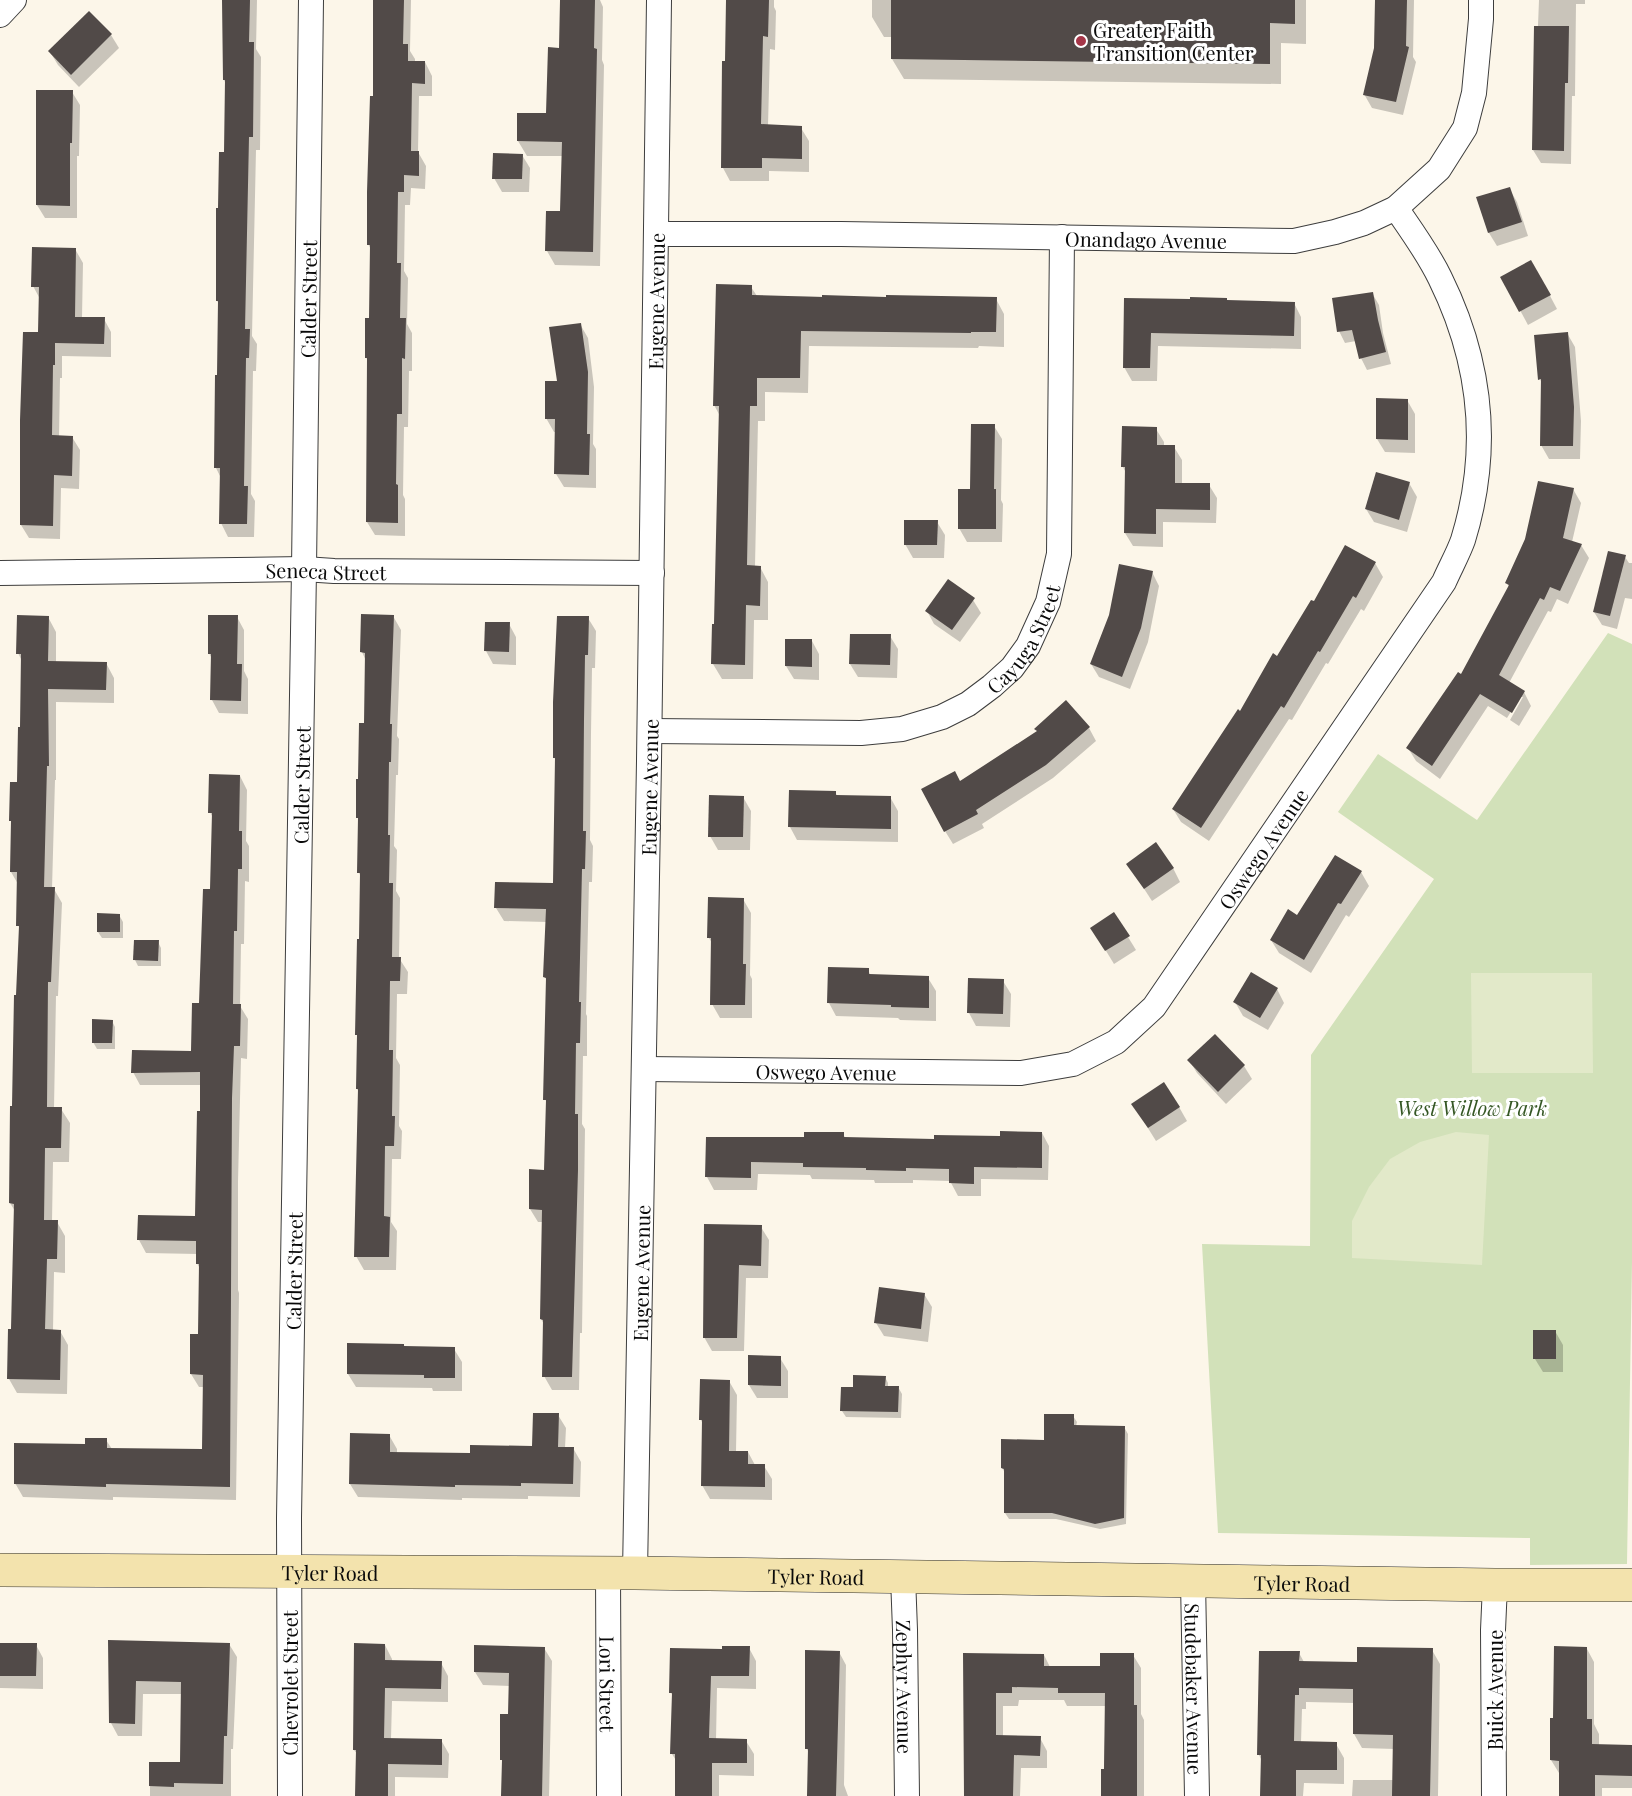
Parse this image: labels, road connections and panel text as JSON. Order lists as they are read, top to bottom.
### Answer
{
  "streets": {
    "street": [
      "Onandago Avenue",
      "Calder Street",
      "Eugene Avenue",
      "Seneca Street",
      "Cayuga Street",
      "Oswego Avenue",
      "Tyler Road",
      "Chevrolet Street",
      "Lori Street",
      "Zephyr Avenue",
      "Studebaker Avenue",
      "Buick Avenue"
    ]
  },
  "crossings": [
    ["Onandago Avenue", "Eugene Avenue"],
    ["Onandago Avenue", "Cayuga Street"],
    ["Onandago Avenue", "Oswego Avenue"],
    ["Calder Street", "Seneca Street"],
    ["Calder Street", "Tyler Road"],
    ["Calder Street", "Chevrolet Street"],
    ["Eugene Avenue", "Seneca Street"],
    ["Eugene Avenue", "Cayuga Street"],
    ["Eugene Avenue", "Oswego Avenue"],
    ["Eugene Avenue", "Tyler Road"],
    ["Eugene Avenue", "Lori Street"],
    ["Tyler Road", "Chevrolet Street"],
    ["Tyler Road", "Lori Street"],
    ["Tyler Road", "Zephyr Avenue"],
    ["Tyler Road", "Studebaker Avenue"],
    ["Tyler Road", "Buick Avenue"]
  ],
  "parks": ["West Willow Park"],
  "places": ["Greater Faith Transition Center"]
}
